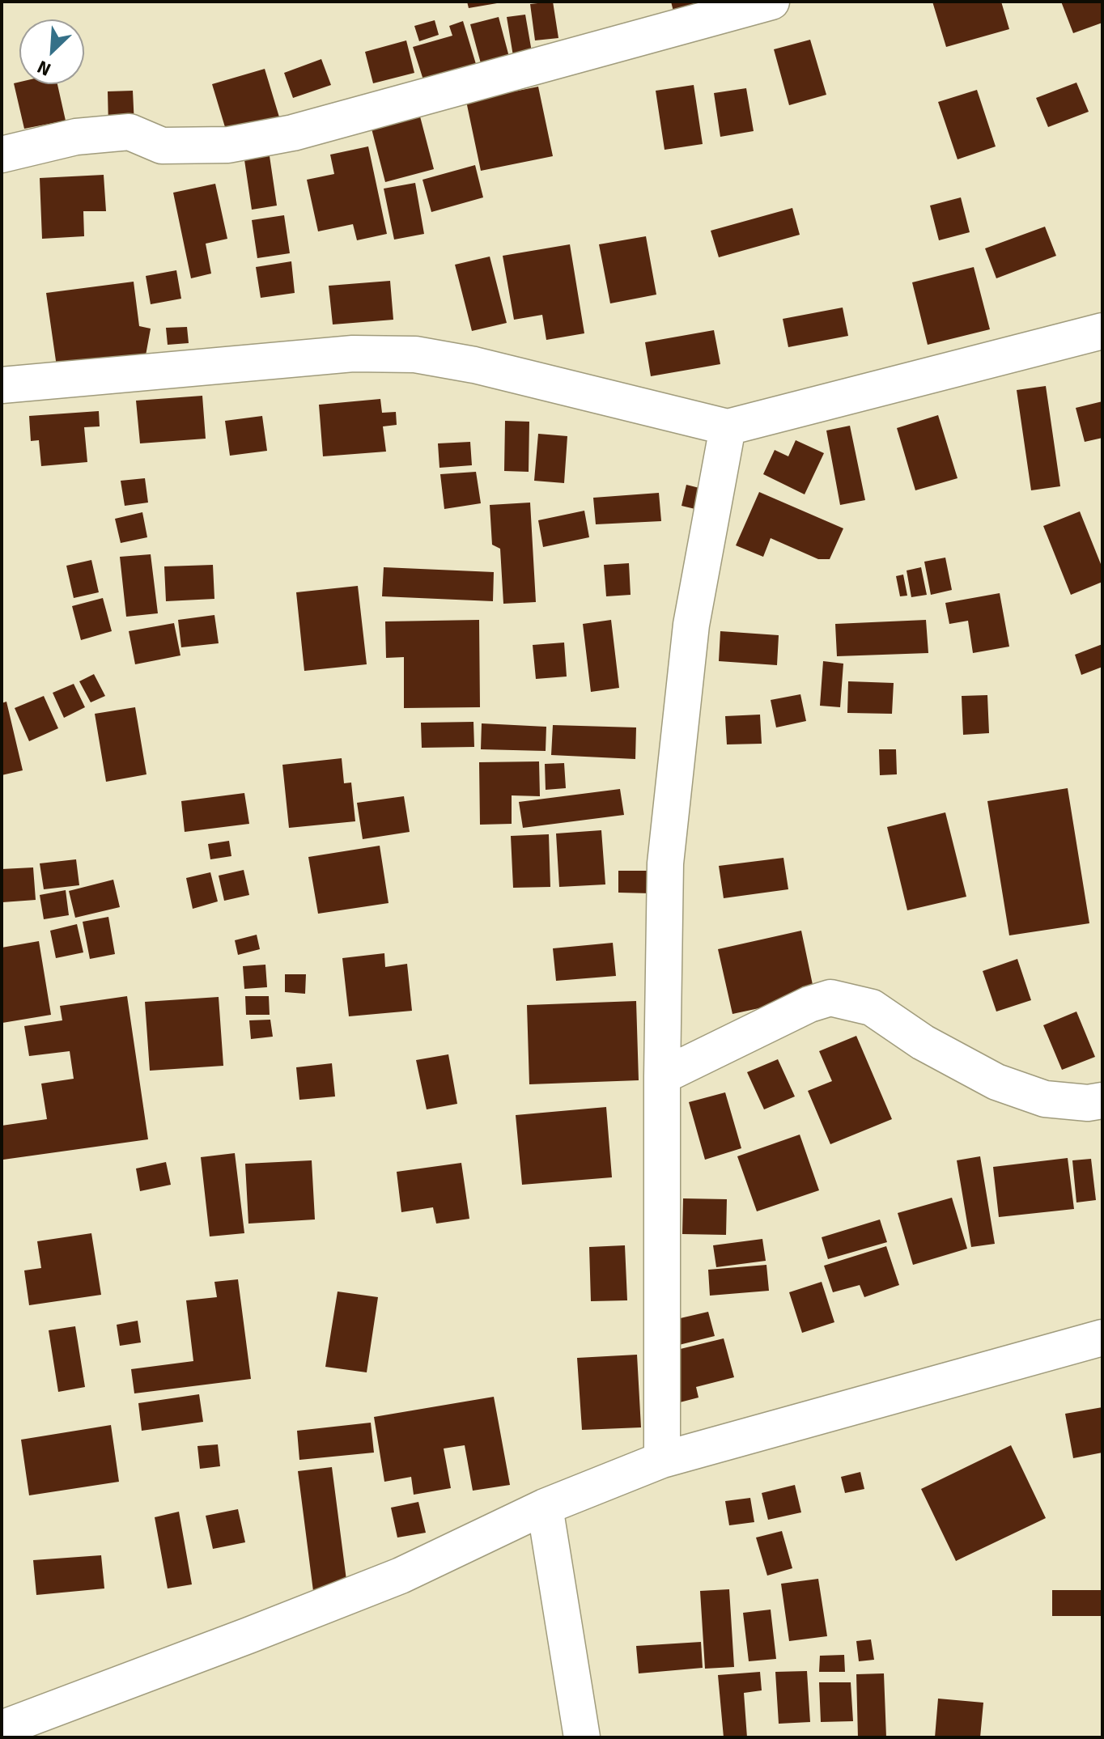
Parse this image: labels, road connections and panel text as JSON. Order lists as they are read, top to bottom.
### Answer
{
  "north": "bottom left"
}
